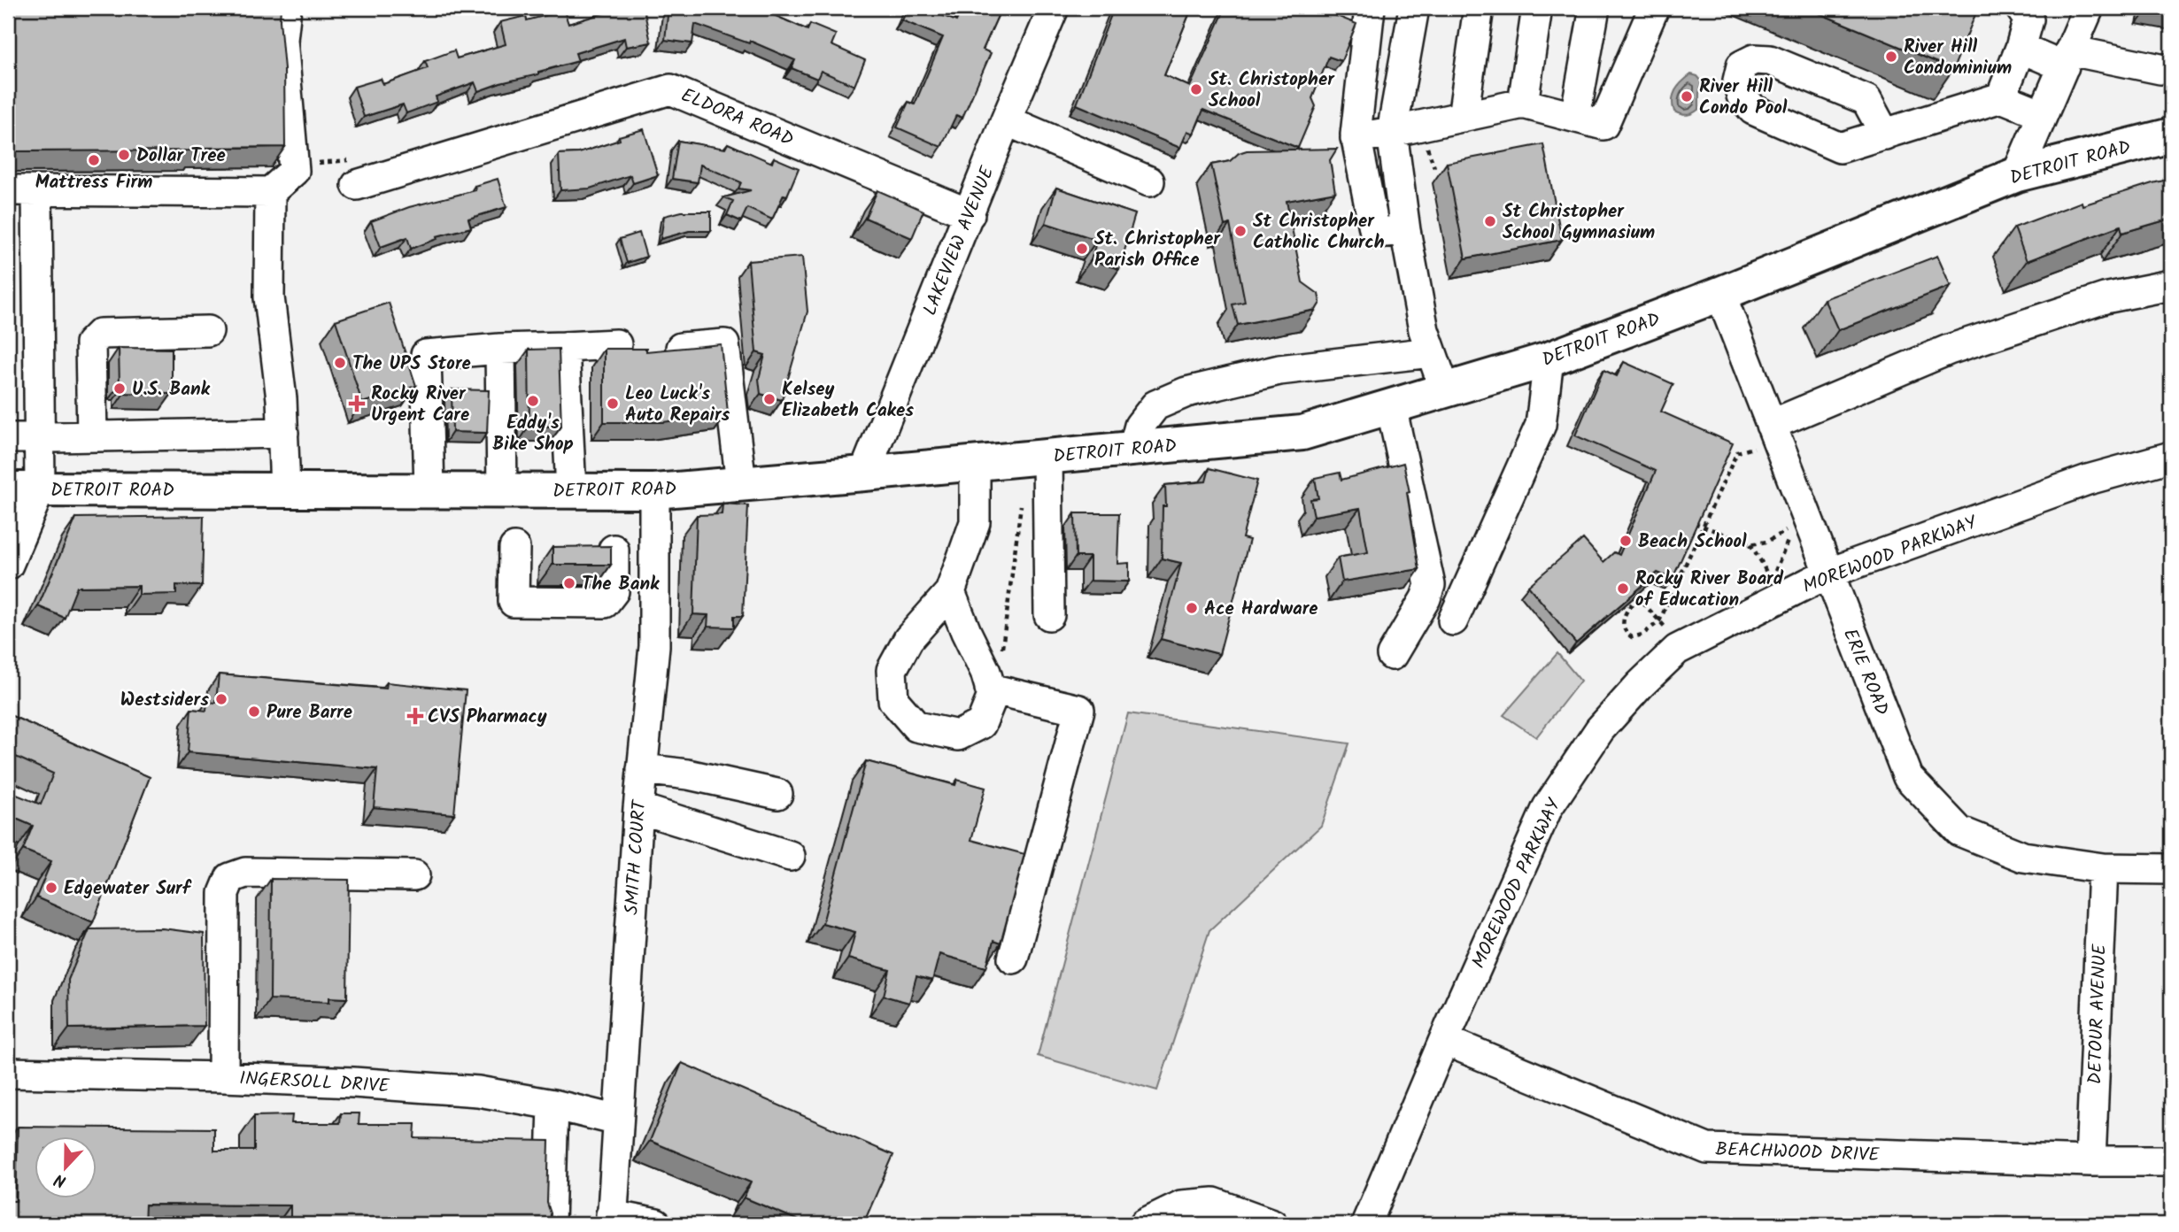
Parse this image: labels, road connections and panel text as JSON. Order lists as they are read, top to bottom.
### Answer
{
  "streets": {
    "main road": ["DETROIT ROAD"],
    "street": [
      "ELDORA ROAD",
      "LAKEVIEW AVENUE",
      "MOREWOOD PARKWAY",
      "ERIE ROAD",
      "SMITH COURT",
      "DETOUR AVENUE",
      "INGERSOLL DRIVE",
      "BEACHWOOD DRIVE"
    ]
  },
  "crossings": [
    ["ELDORA ROAD", "LAKEVIEW AVENUE"],
    ["DETROIT ROAD", "LAKEVIEW AVENUE"],
    ["DETROIT ROAD", "ERIE ROAD"],
    ["DETROIT ROAD", "SMITH COURT"],
    ["MOREWOOD PARKWAY", "ERIE ROAD"],
    ["MOREWOOD PARKWAY", "BEACHWOOD DRIVE"],
    ["ERIE ROAD", "DETOUR AVENUE"],
    ["SMITH COURT", "INGERSOLL DRIVE"],
    ["DETOUR AVENUE", "BEACHWOOD DRIVE"]
  ],
  "places": {
    "other": [
      "River Hill Condominium",
      "St. Christopher School",
      "River Hill Condo Pool",
      "Dollar Tree",
      "Mattress Firm",
      "St Christopher School Gymnasium",
      "St Christopher Catholic Church",
      "St. Christopher Parish Office",
      "The UPS Store",
      "U.S. Bank",
      "Kelsey Elizabeth Cakes",
      "Eddy's Bike Shop",
      "Leo Luck's Auto Repairs",
      "Beach School",
      "The Bank",
      "Rocky River Board of Education",
      "Ace Hardware",
      "Westsiders",
      "Pure Barre",
      "Edgewater Surf"
    ],
    "health": ["Rocky River Urgent Care", "CVS Pharmacy"]
  },
  "north": "bottom"
}
